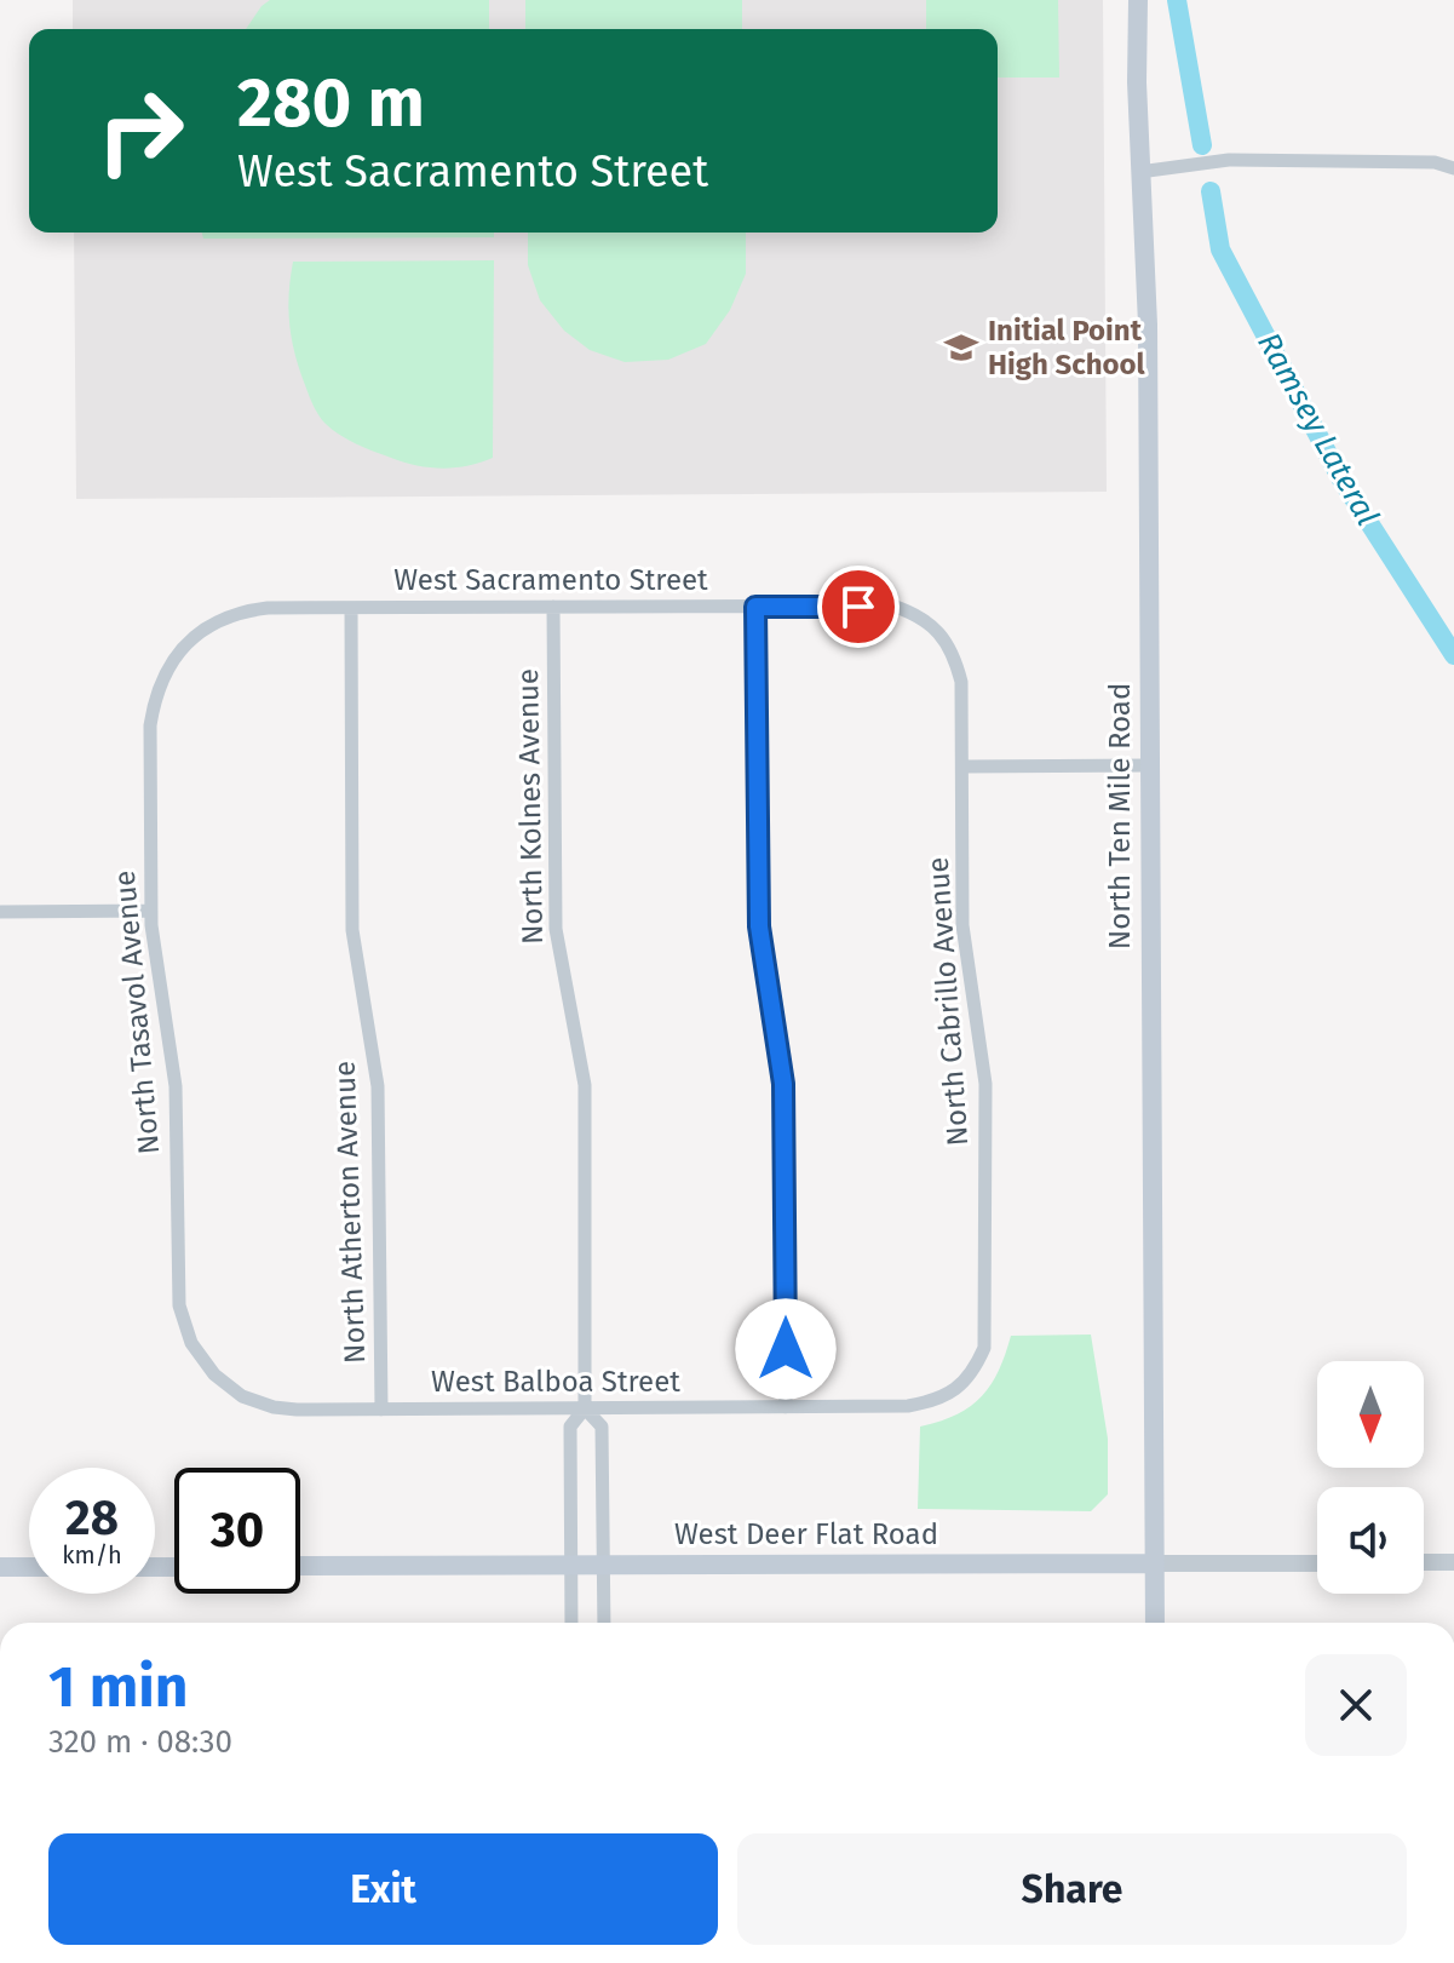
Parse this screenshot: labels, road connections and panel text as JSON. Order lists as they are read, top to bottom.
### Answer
{
  "streets": {
    "main road": ["North Ten Mile Road", "West Deer Flat Road"],
    "street": [
      "West Sacramento Street",
      "North Kolnes Avenue",
      "North Cabrillo Avenue",
      "North Tasavol Avenue",
      "North Atherton Avenue",
      "West Balboa Street"
    ]
  },
  "crossings": [
    ["West Sacramento Street", "North Kolnes Avenue"],
    ["West Sacramento Street", "North Cabrillo Avenue"],
    ["West Sacramento Street", "North Tasavol Avenue"],
    ["West Sacramento Street", "North Atherton Avenue"],
    ["North Kolnes Avenue", "West Balboa Street"],
    ["North Kolnes Avenue", "West Deer Flat Road"],
    ["North Ten Mile Road", "West Deer Flat Road"],
    ["North Cabrillo Avenue", "West Balboa Street"],
    ["North Tasavol Avenue", "West Balboa Street"],
    ["North Atherton Avenue", "West Balboa Street"]
  ],
  "water": ["Ramsey Lateral"],
  "places": {
    "school or university": ["Initial Point High School"]
  },
  "north": "bottom",
  "page": {
    "turn": ["280 m", "West Sacramento Street"],
    "speed": "28 km/h",
    "limit": "30",
    "heading": ["1 min", "320 m · 08:30"],
    "buttons": ["Exit", "Share"]
  }
}
